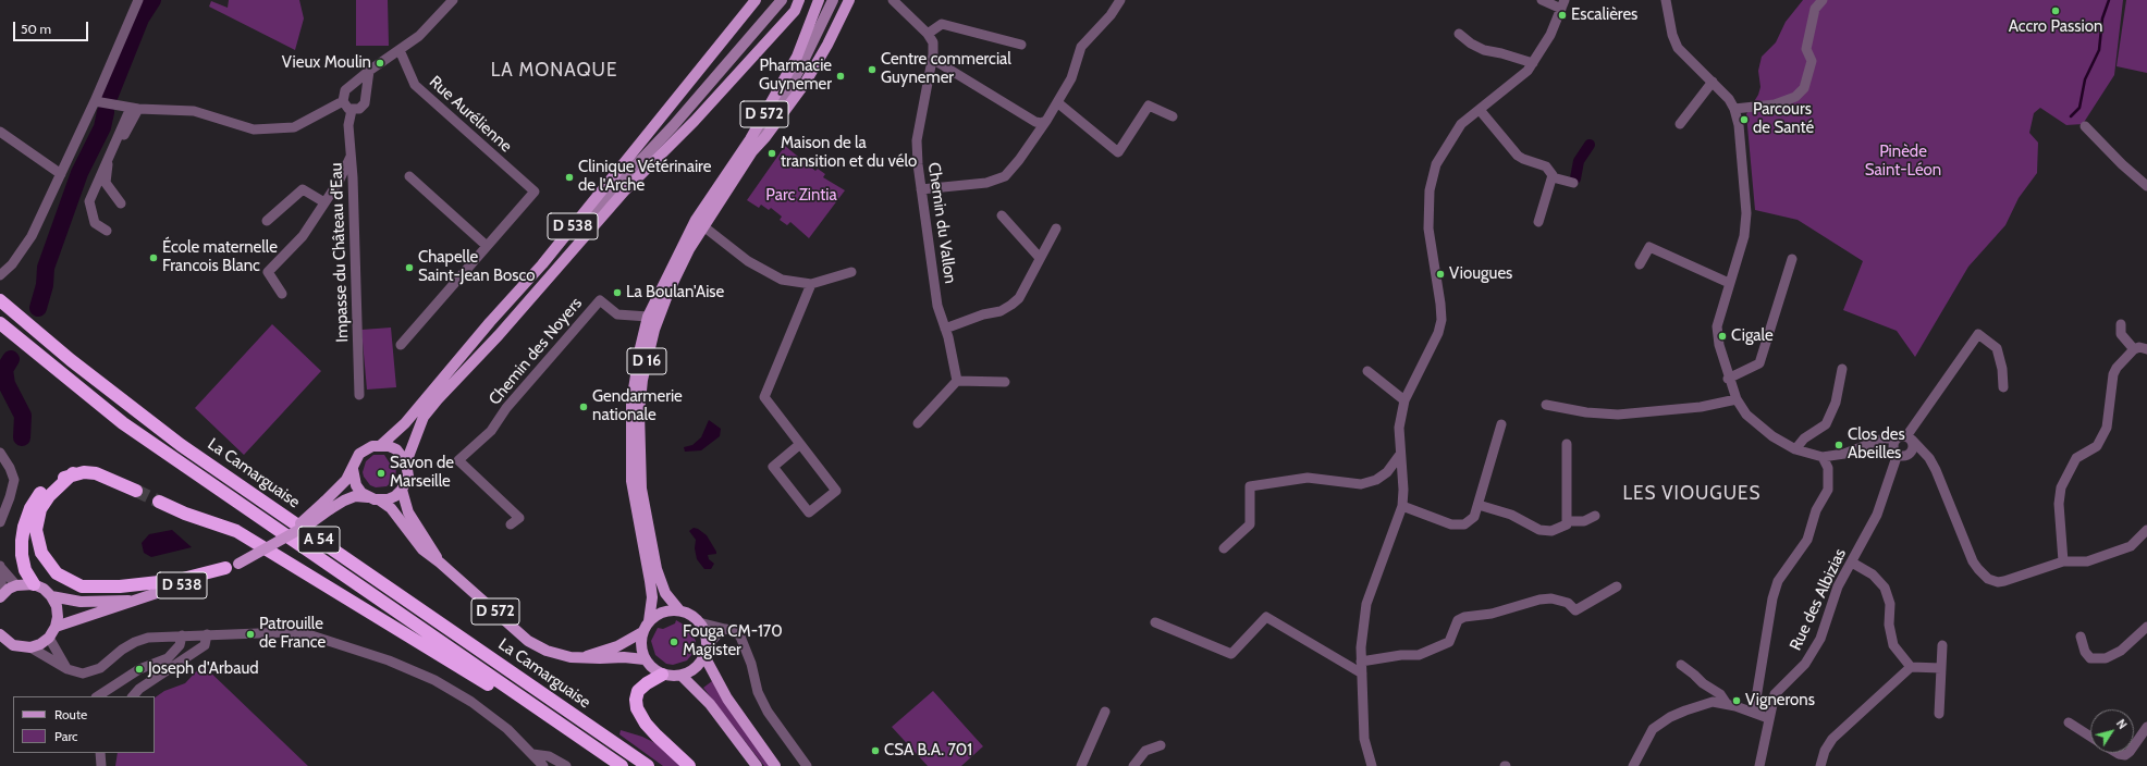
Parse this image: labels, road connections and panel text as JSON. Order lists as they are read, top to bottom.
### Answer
{
  "streets": {
    "highway": ["La Camarguaise", "A 54"],
    "main road": ["D 572", "D 538", "D 16"],
    "street": [
      "Rue Aurélienne",
      "Chemin du Vallon",
      "Impasse du Château d'Eau",
      "Chemin des Noyers",
      "Rue des Albizias"
    ]
  },
  "crossings": [
    ["D 572", "D 538"],
    ["D 572", "D 16"],
    ["Chemin des Noyers", "D 16"]
  ],
  "districts": ["LA MONAQUE", "LES VIOUGUES"],
  "parks": ["Pinède Saint-Léon", "Parc Zintia"],
  "places": [
    "Accro Passion",
    "Escalières",
    "Vieux Moulin",
    "Centre commercial Guynemer",
    "Pharmacie Guynemer",
    "Parcours de Santé",
    "Maison de la transition et du vélo",
    "Clinique Vétérinaire de l'Arche",
    "École maternelle Francois Blanc",
    "Chapelle Saint-Jean Bosco",
    "Viougues",
    "La Boulan'Aise",
    "Cigale",
    "Gendarmerie nationale",
    "Clos des Abeilles",
    "Savon de Marseille",
    "Patrouille de France",
    "Fouga CM-170 Magister",
    "Joseph d'Arbaud",
    "Vignerons",
    "CSA B.A. 701"
  ],
  "legend": ["Route", "Parc"],
  "scale_bar": "50 m",
  "north": "top right"
}
